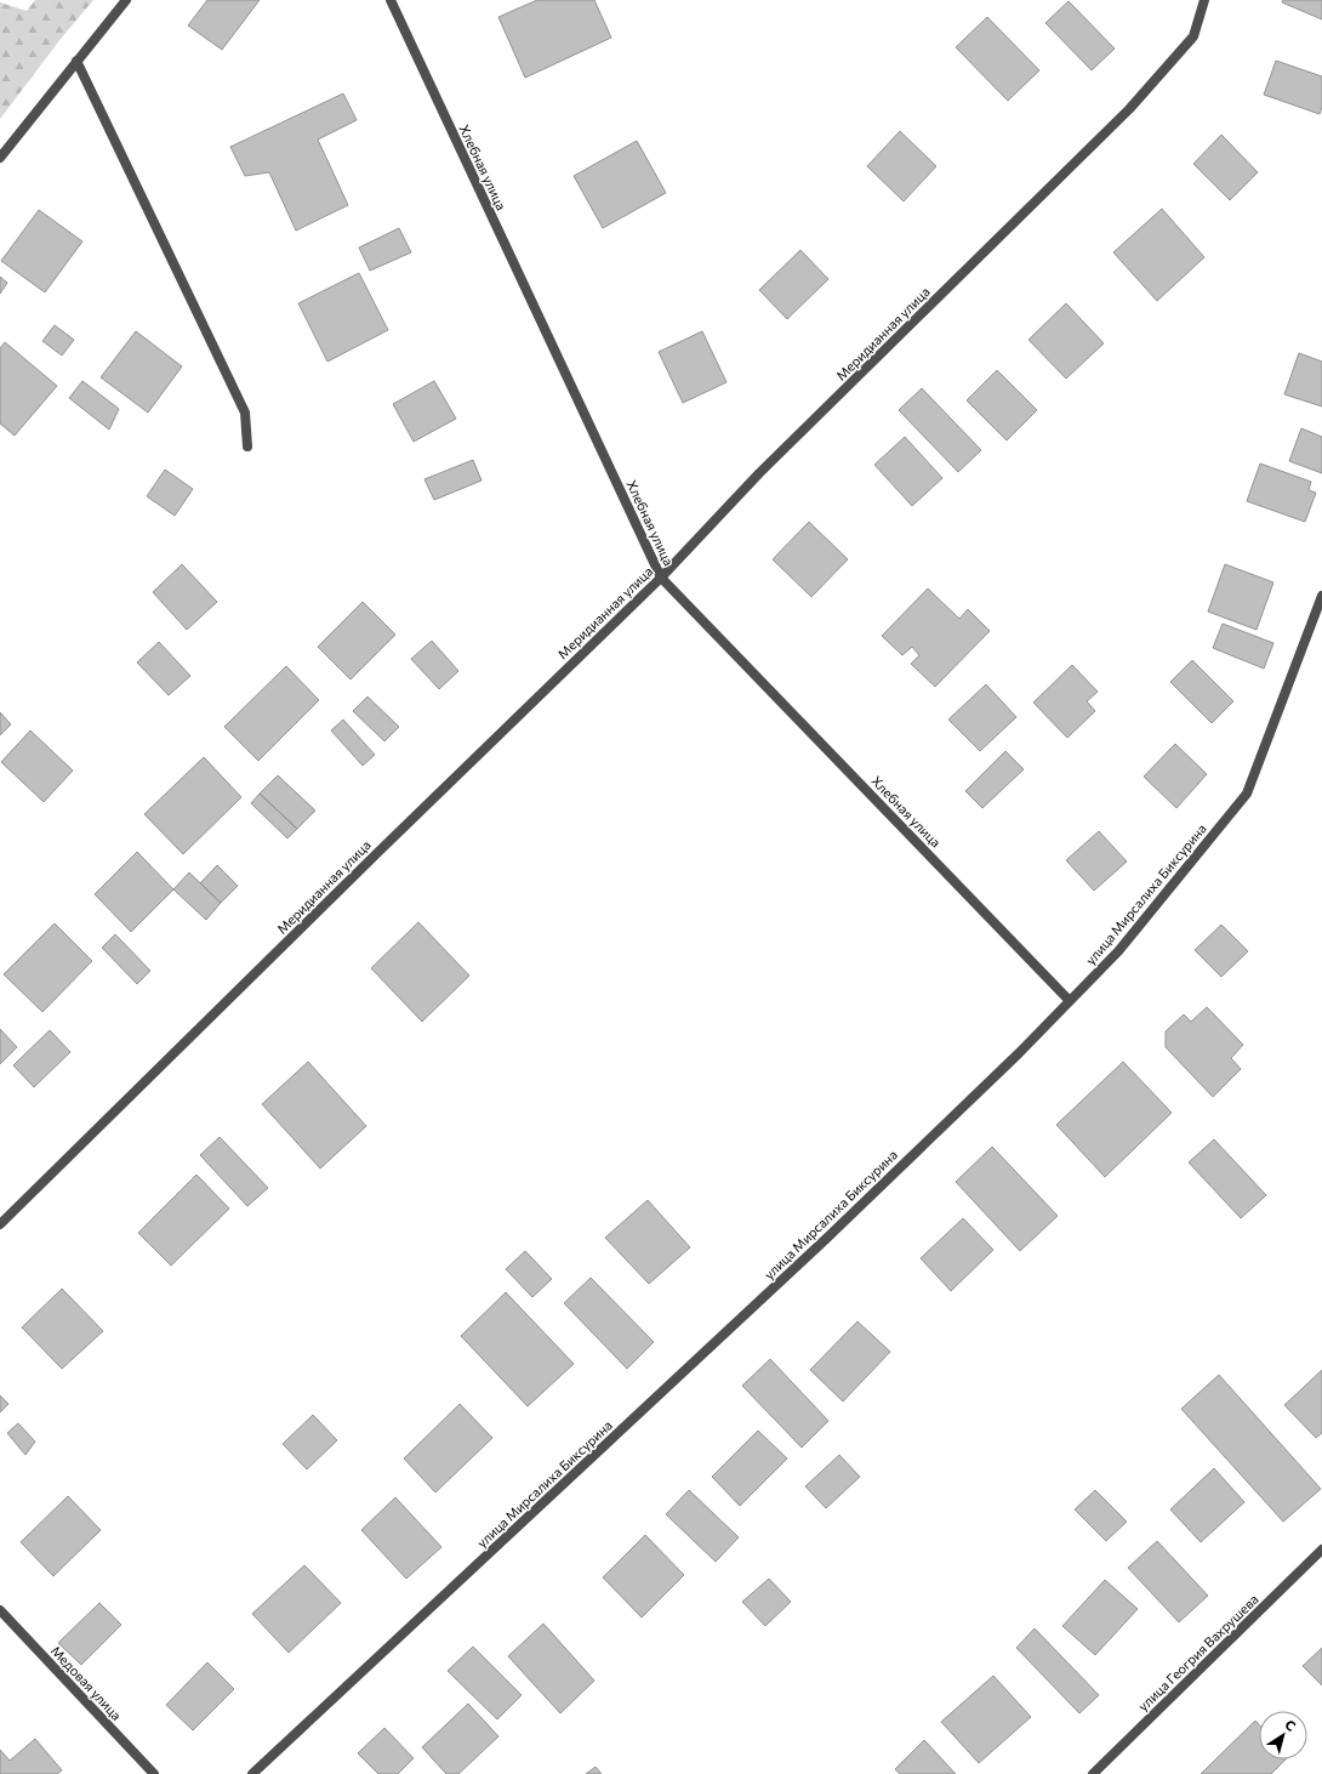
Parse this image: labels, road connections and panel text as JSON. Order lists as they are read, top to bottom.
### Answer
{
  "streets": {
    "street": [
      "Хлебная улица",
      "Меридианная улица",
      "улица Мирсалиха Биксурина",
      "улица Геогрия Вахрушева",
      "Медовая улица"
    ]
  },
  "crossings": [
    ["Хлебная улица", "Меридианная улица"],
    ["Хлебная улица", "улица Мирсалиха Биксурина"]
  ],
  "north": "top right"
}
